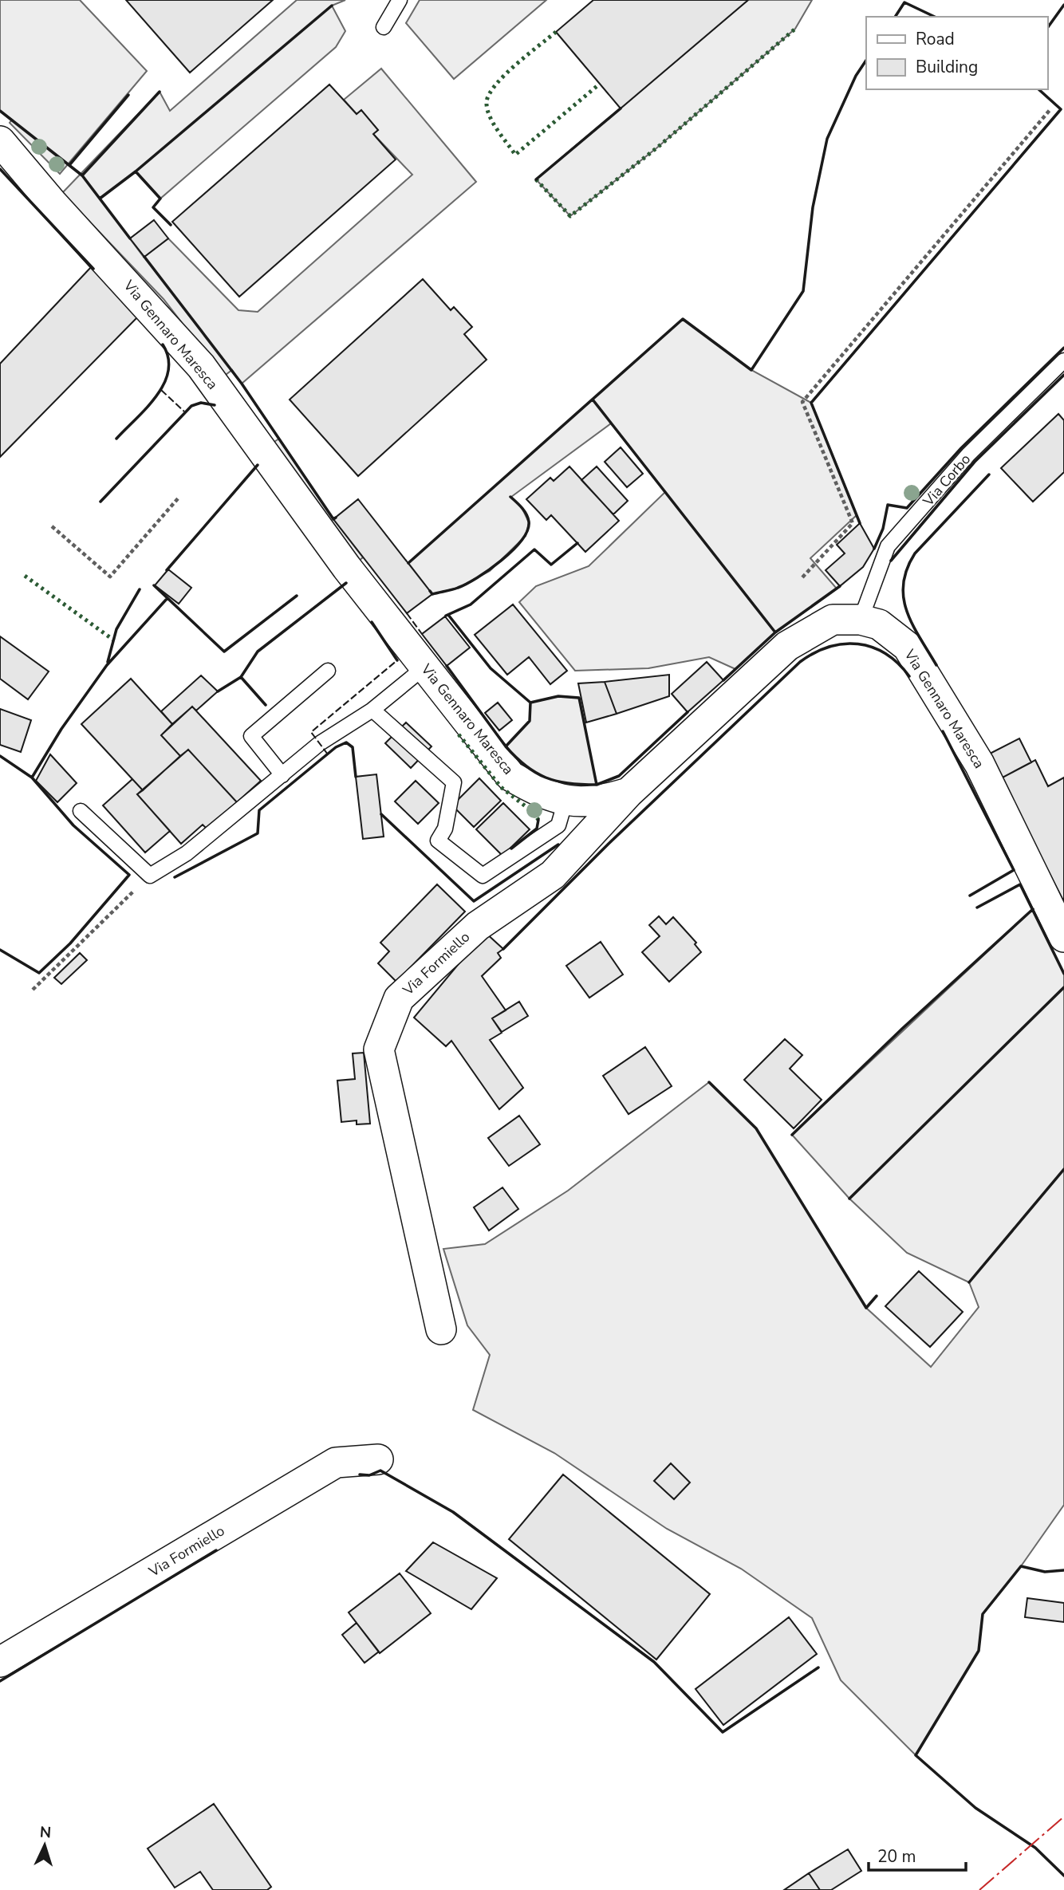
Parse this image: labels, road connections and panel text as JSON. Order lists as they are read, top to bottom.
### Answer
{
  "streets": {
    "street": ["Via Gennaro Maresca", "Via Formiello"],
    "lane": ["Via Corbo"]
  },
  "crossings": [
    ["Via Gennaro Maresca", "Via Corbo"],
    ["Via Gennaro Maresca", "Via Formiello"]
  ],
  "legend": ["Road", "Building"],
  "scale_bar": "20 m",
  "north": "top"
}
